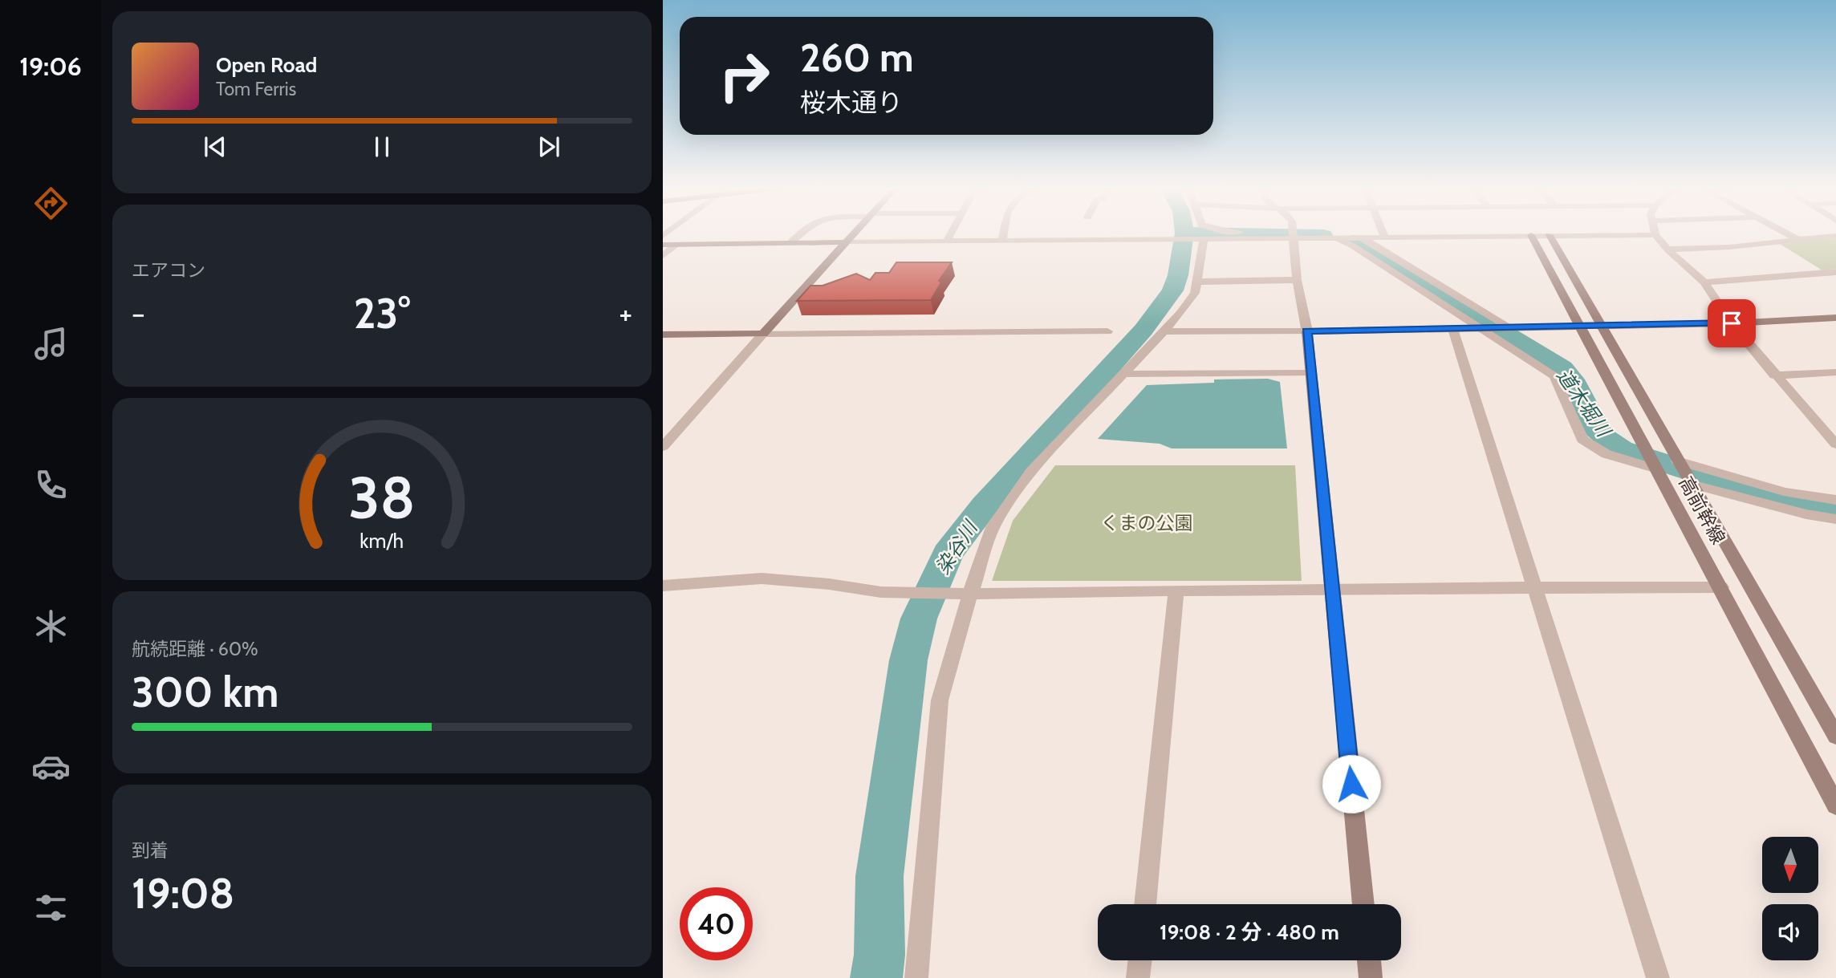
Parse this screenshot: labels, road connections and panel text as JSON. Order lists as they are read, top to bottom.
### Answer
{
  "streets": {
    "street": ["高前幹線"]
  },
  "water": ["道木堀川", "染谷川"],
  "parks": ["くまの公園"],
  "north": "bottom",
  "page": {
    "tabs": "19:06",
    "turn": ["260 m", "桜木通り"],
    "song": ["Open Road", "Tom Ferris"],
    "tile": [
      "エアコン",
      ["航続距離 · 60%", "300 km"],
      ["到着", "19:08"]
    ],
    "heat": ["−", "23°", "+"],
    "limit": "40",
    "trip": "19:08 · 2 分 · 480 m",
    "gauge": ["38", "km/h"]
  }
}
